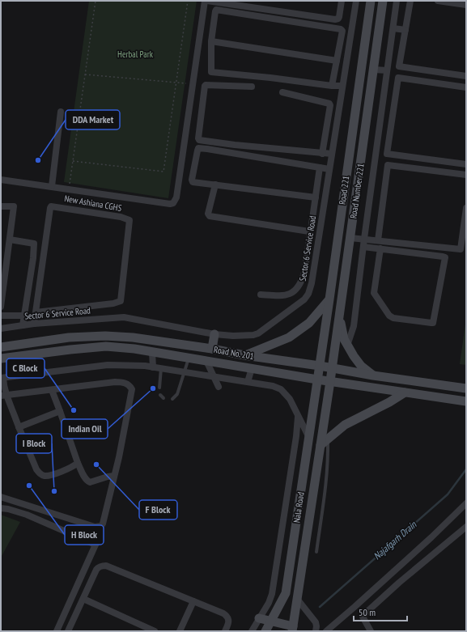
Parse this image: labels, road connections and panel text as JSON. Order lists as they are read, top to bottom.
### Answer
{
  "streets": {
    "main road": [
      "Road 221",
      "Road Number 221",
      "Road No. 201",
      "Nala Road"
    ],
    "street": ["New Ashiana CGHS", "Sector 6 Service Road"]
  },
  "crossings": [
    ["Road 221", "Road No. 201"],
    ["Road 221", "Nala Road"],
    ["Road Number 221", "Road No. 201"],
    ["Road Number 221", "Nala Road"],
    ["Road No. 201", "Nala Road"]
  ],
  "water": ["Najafgarh Drain"],
  "parks": ["Herbal Park"],
  "places": [
    "DDA Market",
    "Indian Oil",
    "C Block",
    "F Block",
    "H Block",
    "I Block"
  ],
  "scale_bar": "50 m"
}
